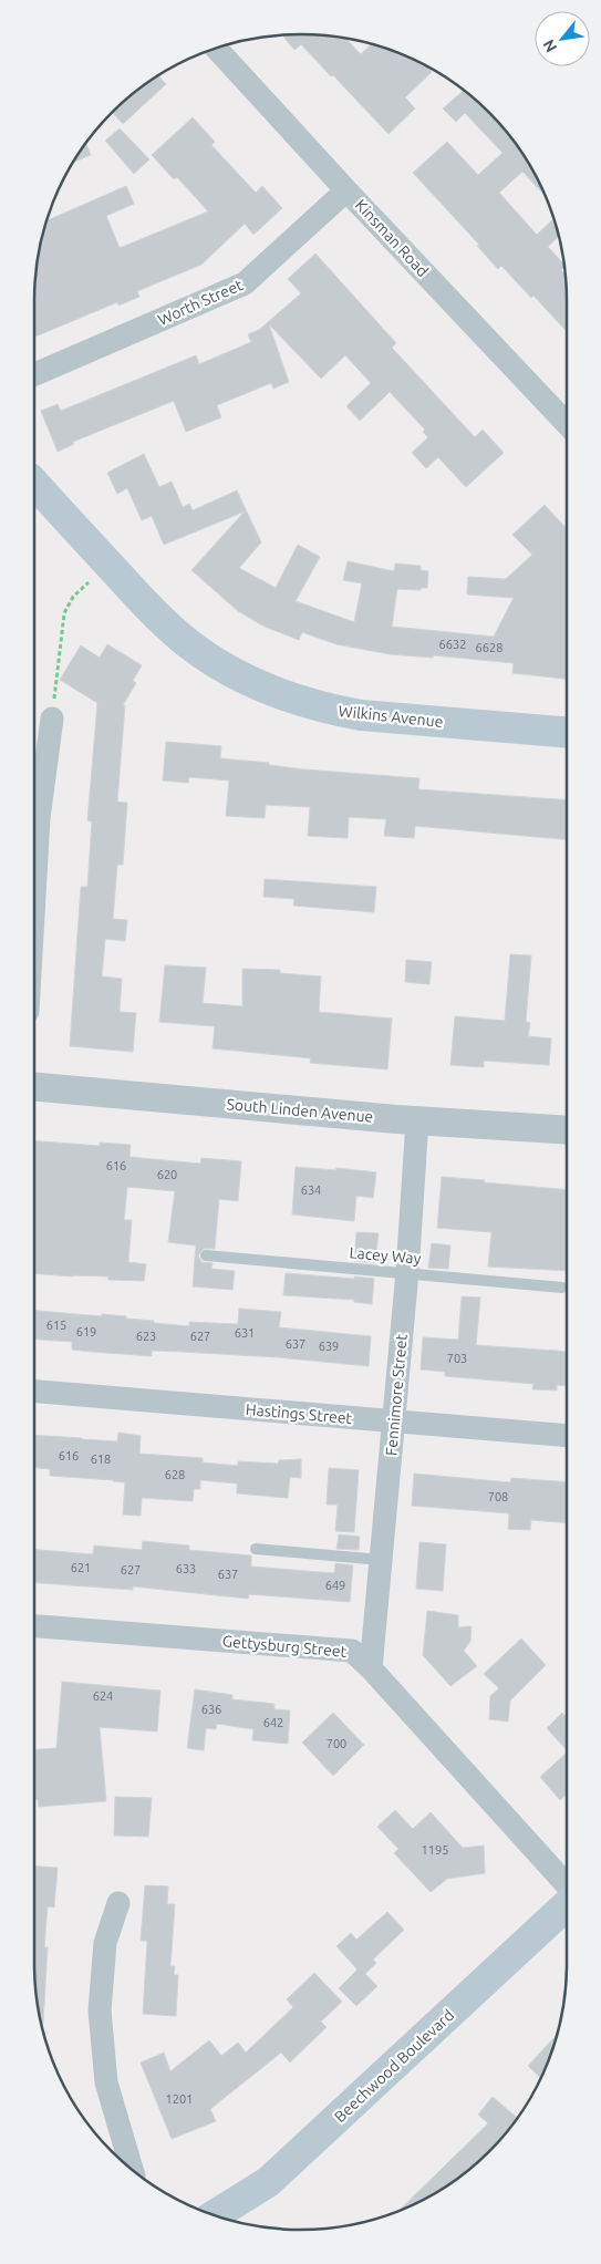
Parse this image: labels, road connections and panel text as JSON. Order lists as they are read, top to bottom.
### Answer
{
  "streets": {
    "main road": ["Wilkins Avenue", "Beechwood Boulevard"],
    "street": [
      "Kinsman Road",
      "Worth Street",
      "South Linden Avenue",
      "Fennimore Street",
      "Hastings Street",
      "Gettysburg Street"
    ],
    "lane": ["Lacey Way"]
  },
  "crossings": [
    ["Kinsman Road", "Worth Street"],
    ["South Linden Avenue", "Fennimore Street"],
    ["Lacey Way", "Fennimore Street"],
    ["Fennimore Street", "Hastings Street"],
    ["Fennimore Street", "Gettysburg Street"]
  ],
  "house_numbers": [
    "6632",
    "6628",
    "616",
    "620",
    "634",
    "615",
    "619",
    "631",
    "623",
    "627",
    "637",
    "639",
    "703",
    "616",
    "618",
    "628",
    "708",
    "621",
    "633",
    "627",
    "637",
    "649",
    "624",
    "636",
    "642",
    "700",
    "1195",
    "1201"
  ],
  "north": "bottom left"
}
